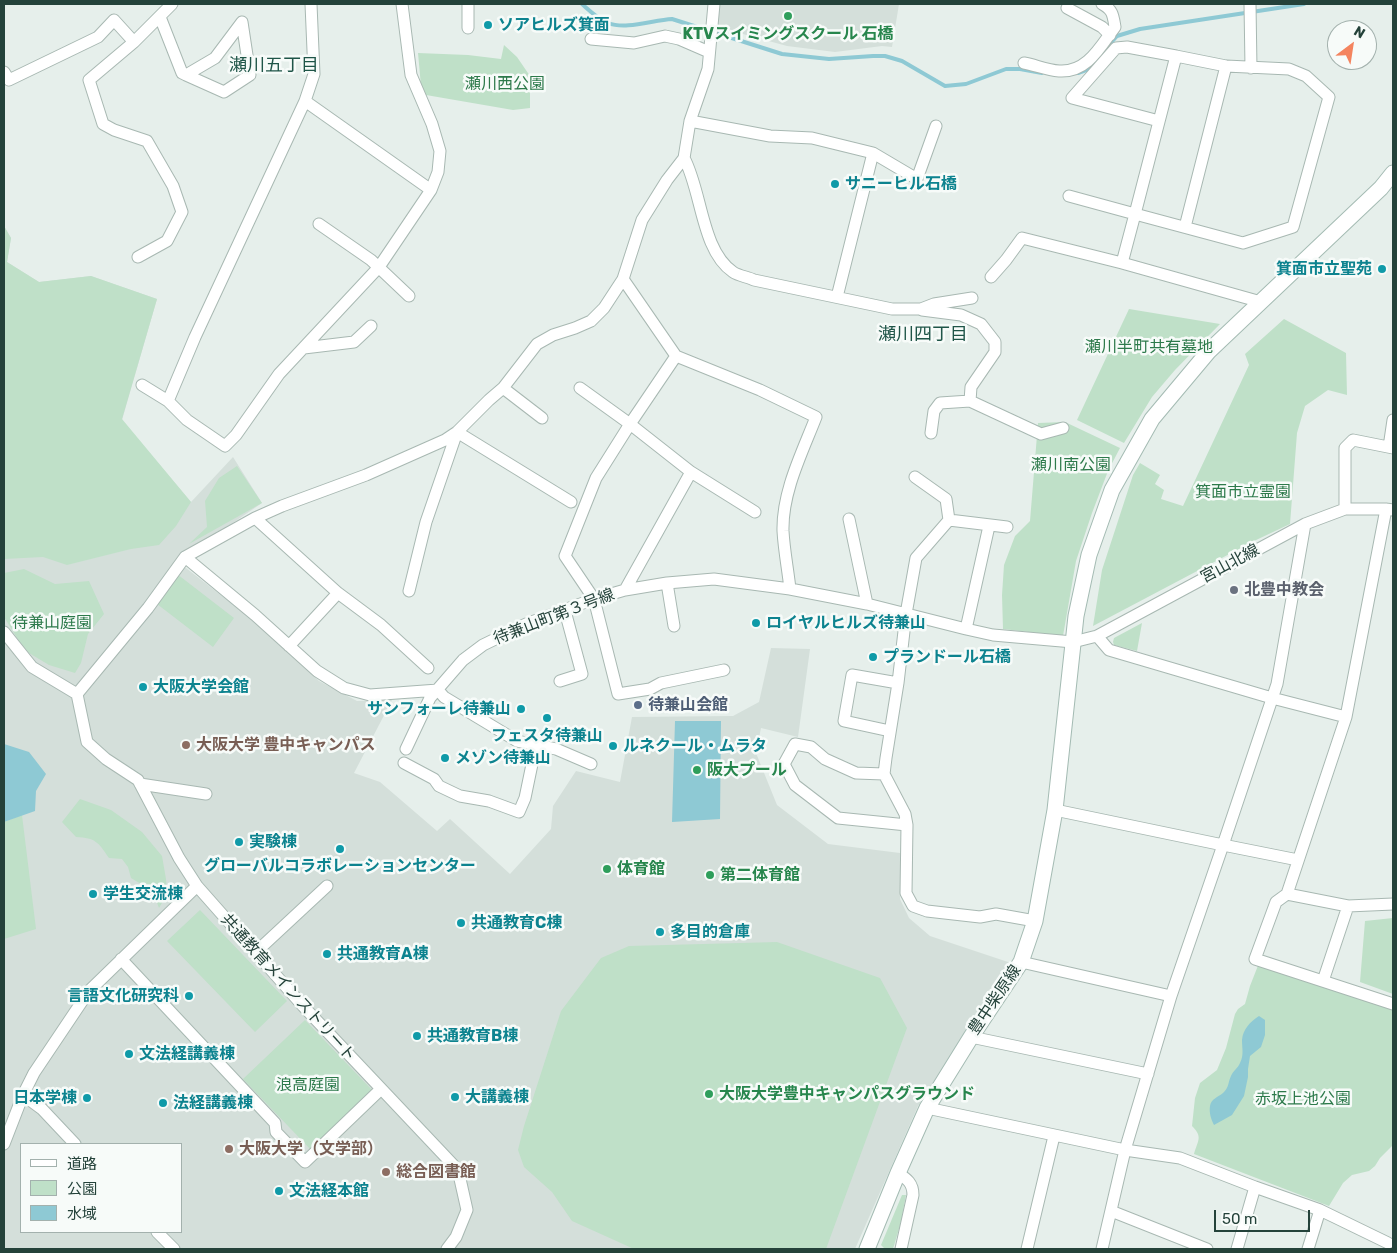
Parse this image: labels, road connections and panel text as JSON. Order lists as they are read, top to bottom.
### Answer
{
  "streets": {
    "street": [
      "宮山北線",
      "待兼山町第３号線",
      "共通教育メインストリート",
      "豊中柴原線"
    ]
  },
  "crossings": [
    ["宮山北線", "待兼山町第３号線"],
    ["宮山北線", "豊中柴原線"],
    ["待兼山町第３号線", "豊中柴原線"]
  ],
  "districts": ["瀬川五丁目", "瀬川四丁目"],
  "parks": [
    "瀬川西公園",
    "瀬川半町共有墓地",
    "瀬川南公園",
    "箕面市立霊園",
    "待兼山庭園",
    "浪高庭園",
    "赤坂上池公園"
  ],
  "places": [
    "KTVスイミングスクール 石橋",
    "ソアヒルズ箕面",
    "サニーヒル石橋",
    "箕面市立聖苑",
    "北豊中教会",
    "ロイヤルヒルズ待兼山",
    "プランドール石橋",
    "大阪大学会館",
    "待兼山会館",
    "サンフォーレ待兼山",
    "フェスタ待兼山",
    "大阪大学 豊中キャンパス",
    "ルネクール・ムラタ",
    "メゾン待兼山",
    "阪大プール",
    "実験棟",
    "グローバルコラボレーションセンター",
    "体育館",
    "第二体育館",
    "学生交流棟",
    "共通教育C棟",
    "多目的倉庫",
    "共通教育A棟",
    "言語文化研究科",
    "共通教育B棟",
    "文法経講義棟",
    "大阪大学豊中キャンパスグラウンド",
    "大講義棟",
    "日本学棟",
    "法経講義棟",
    "大阪大学（文学部）",
    "総合図書館",
    "文法経本館"
  ],
  "legend": ["道路", "公園", "水域"],
  "scale_bar": "50 m",
  "north": "top right"
}
